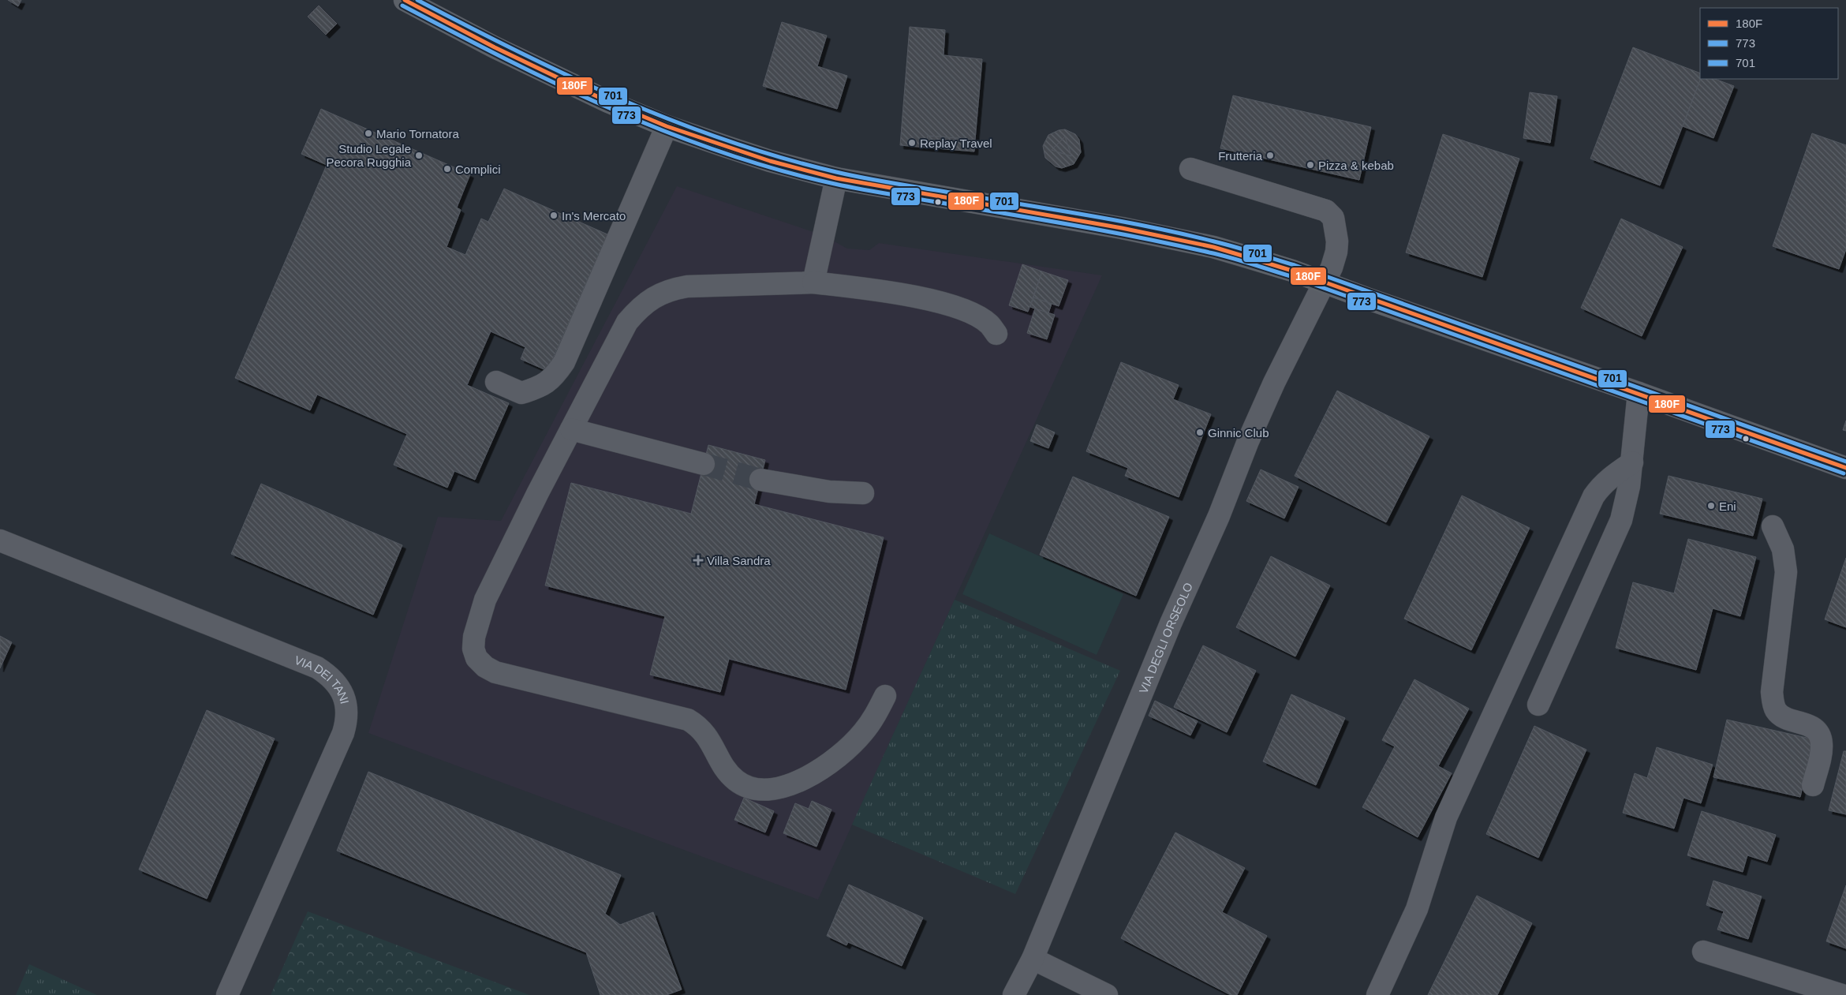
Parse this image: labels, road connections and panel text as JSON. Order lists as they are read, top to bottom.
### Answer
{
  "streets": {
    "street": ["VIA DEGLI ORSEOLO", "VIA DEI TANI"]
  },
  "places": {
    "other": [
      "Mario Tornatora",
      "Replay Travel",
      "Studio Legale Pecora Rugghia",
      "Frutteria",
      "Pizza & kebab",
      "Complici",
      "In's Mercato",
      "Ginnic Club",
      "Eni"
    ],
    "health": ["Villa Sandra"]
  },
  "lines": ["transit line 180F", "transit line 701", "transit line 773"],
  "legend": ["180F", "773", "701"]
}
